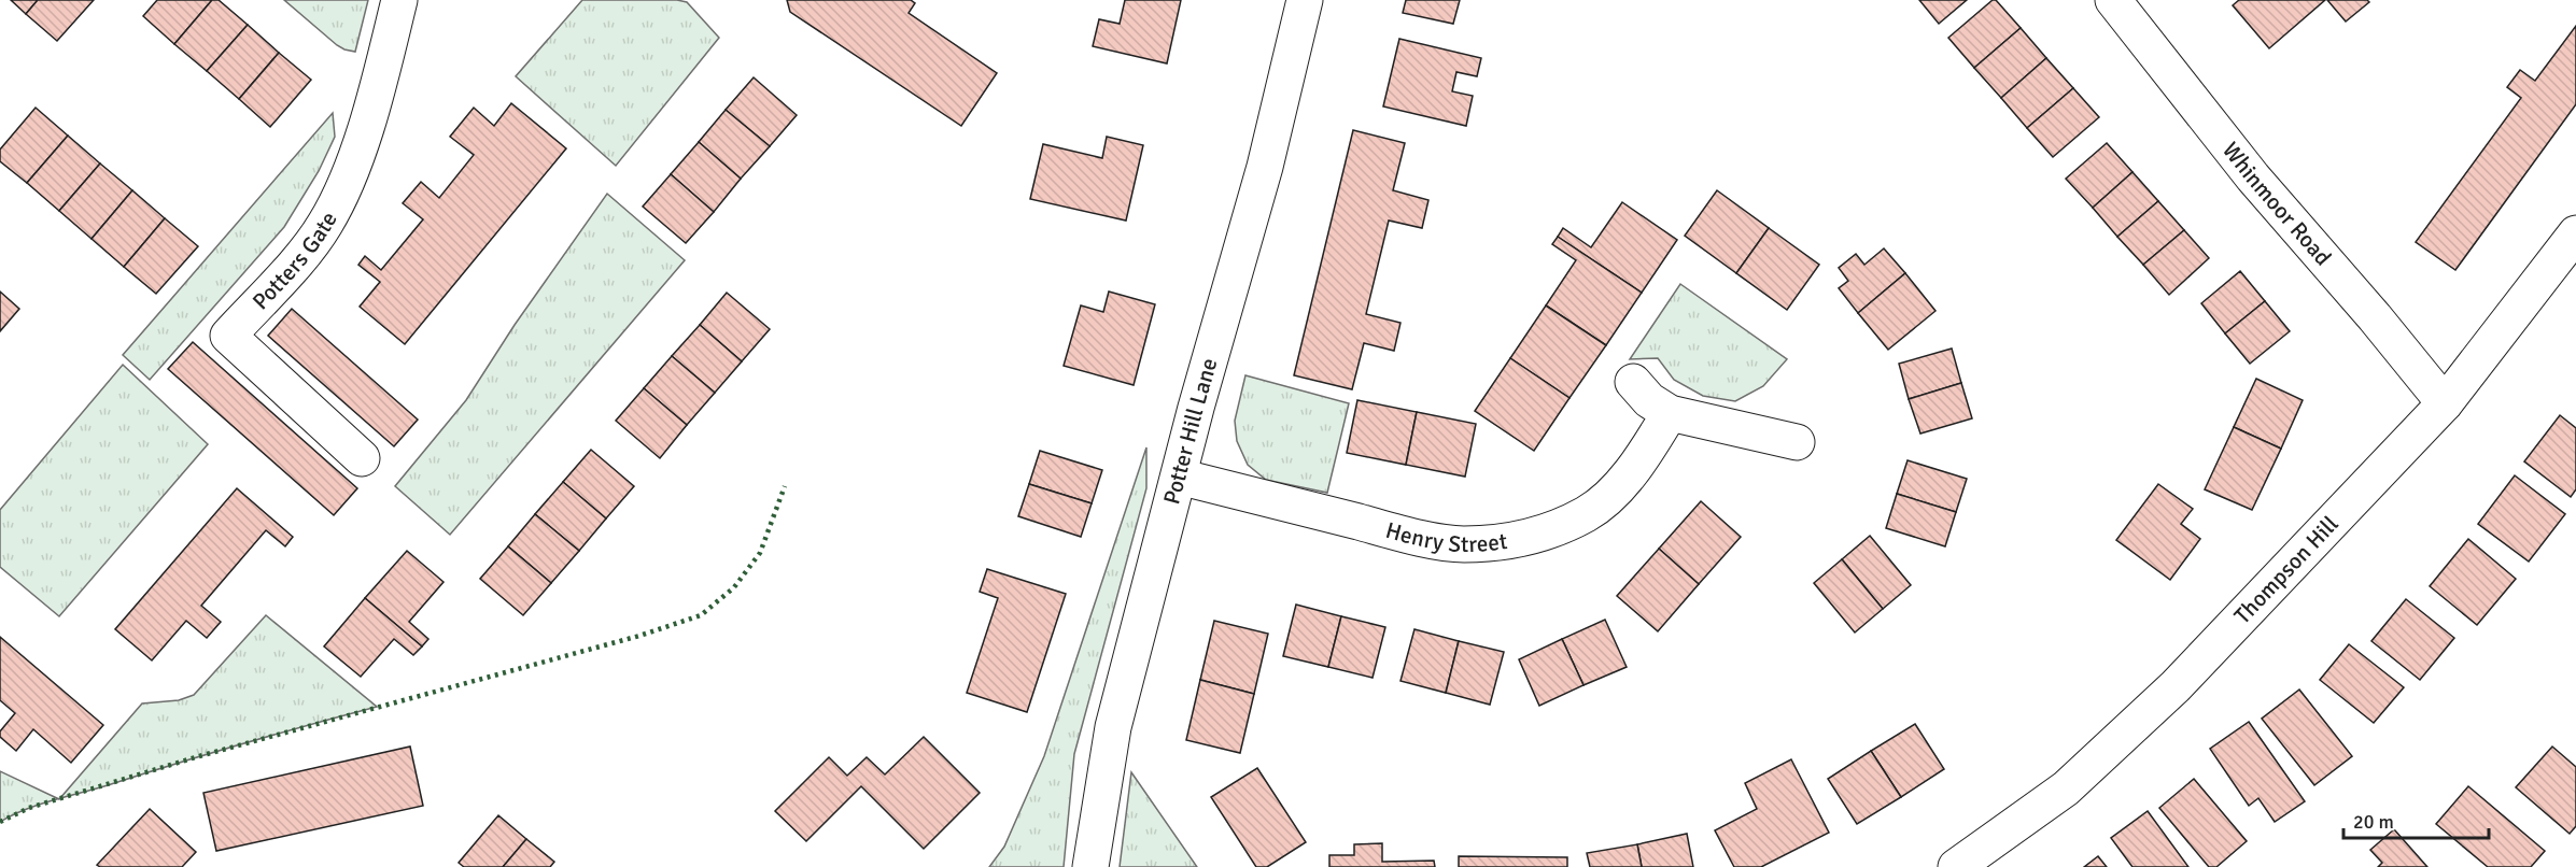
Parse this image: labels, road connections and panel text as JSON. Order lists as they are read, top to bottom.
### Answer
{
  "streets": {
    "street": [
      "Whinmoor Road",
      "Potters Gate",
      "Potter Hill Lane",
      "Henry Street",
      "Thompson Hill"
    ]
  },
  "crossings": [
    ["Whinmoor Road", "Thompson Hill"],
    ["Potter Hill Lane", "Henry Street"]
  ],
  "scale_bar": "20 m"
}
